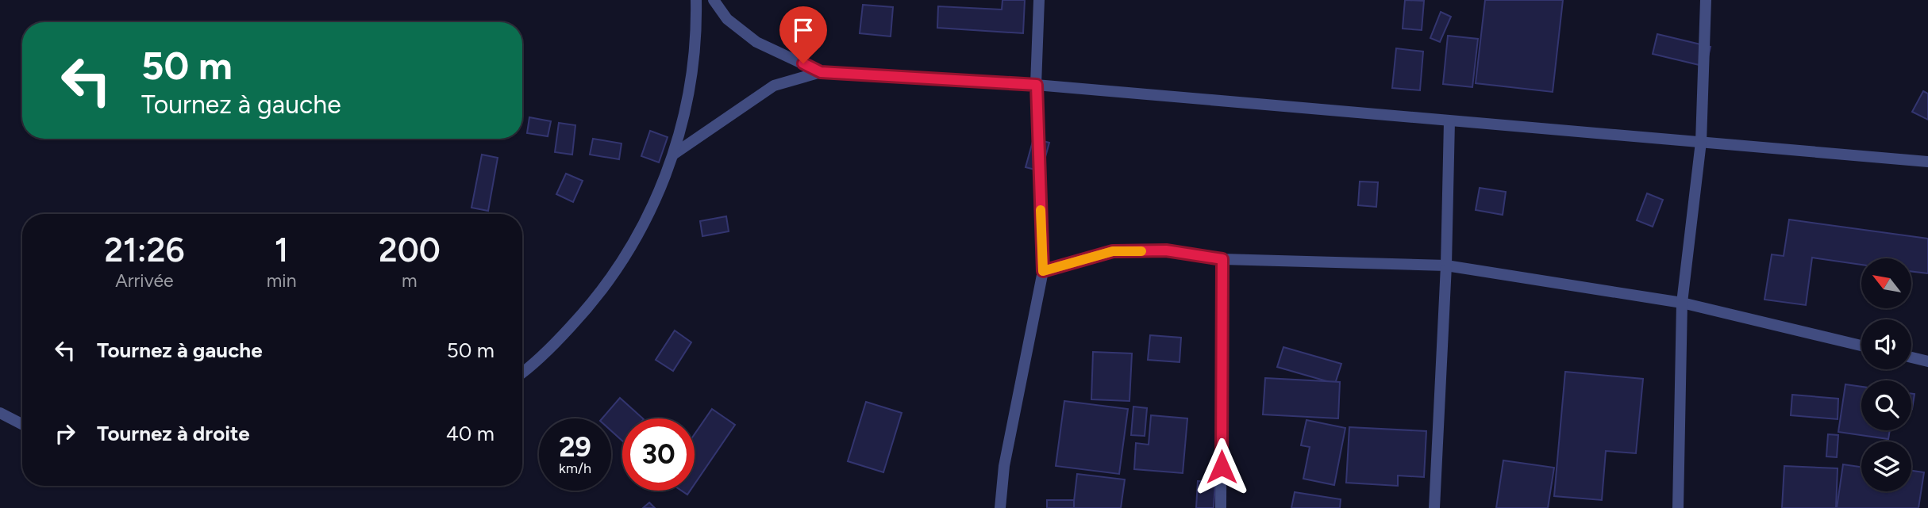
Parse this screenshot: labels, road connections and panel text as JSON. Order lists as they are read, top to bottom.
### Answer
{
  "north": "top left",
  "page": {
    "turn": ["50 m", "Tournez à gauche"],
    "eta": [
      "21:26",
      "Arrivée",
      "1",
      "min",
      "200",
      "m"
    ],
    "list": [
      {
        "name": "Tournez à gauche",
        "value": "50 m"
      },
      {
        "name": "Tournez à droite",
        "value": "40 m"
      }
    ],
    "speed": "29 km/h",
    "limit": "30"
  }
}
